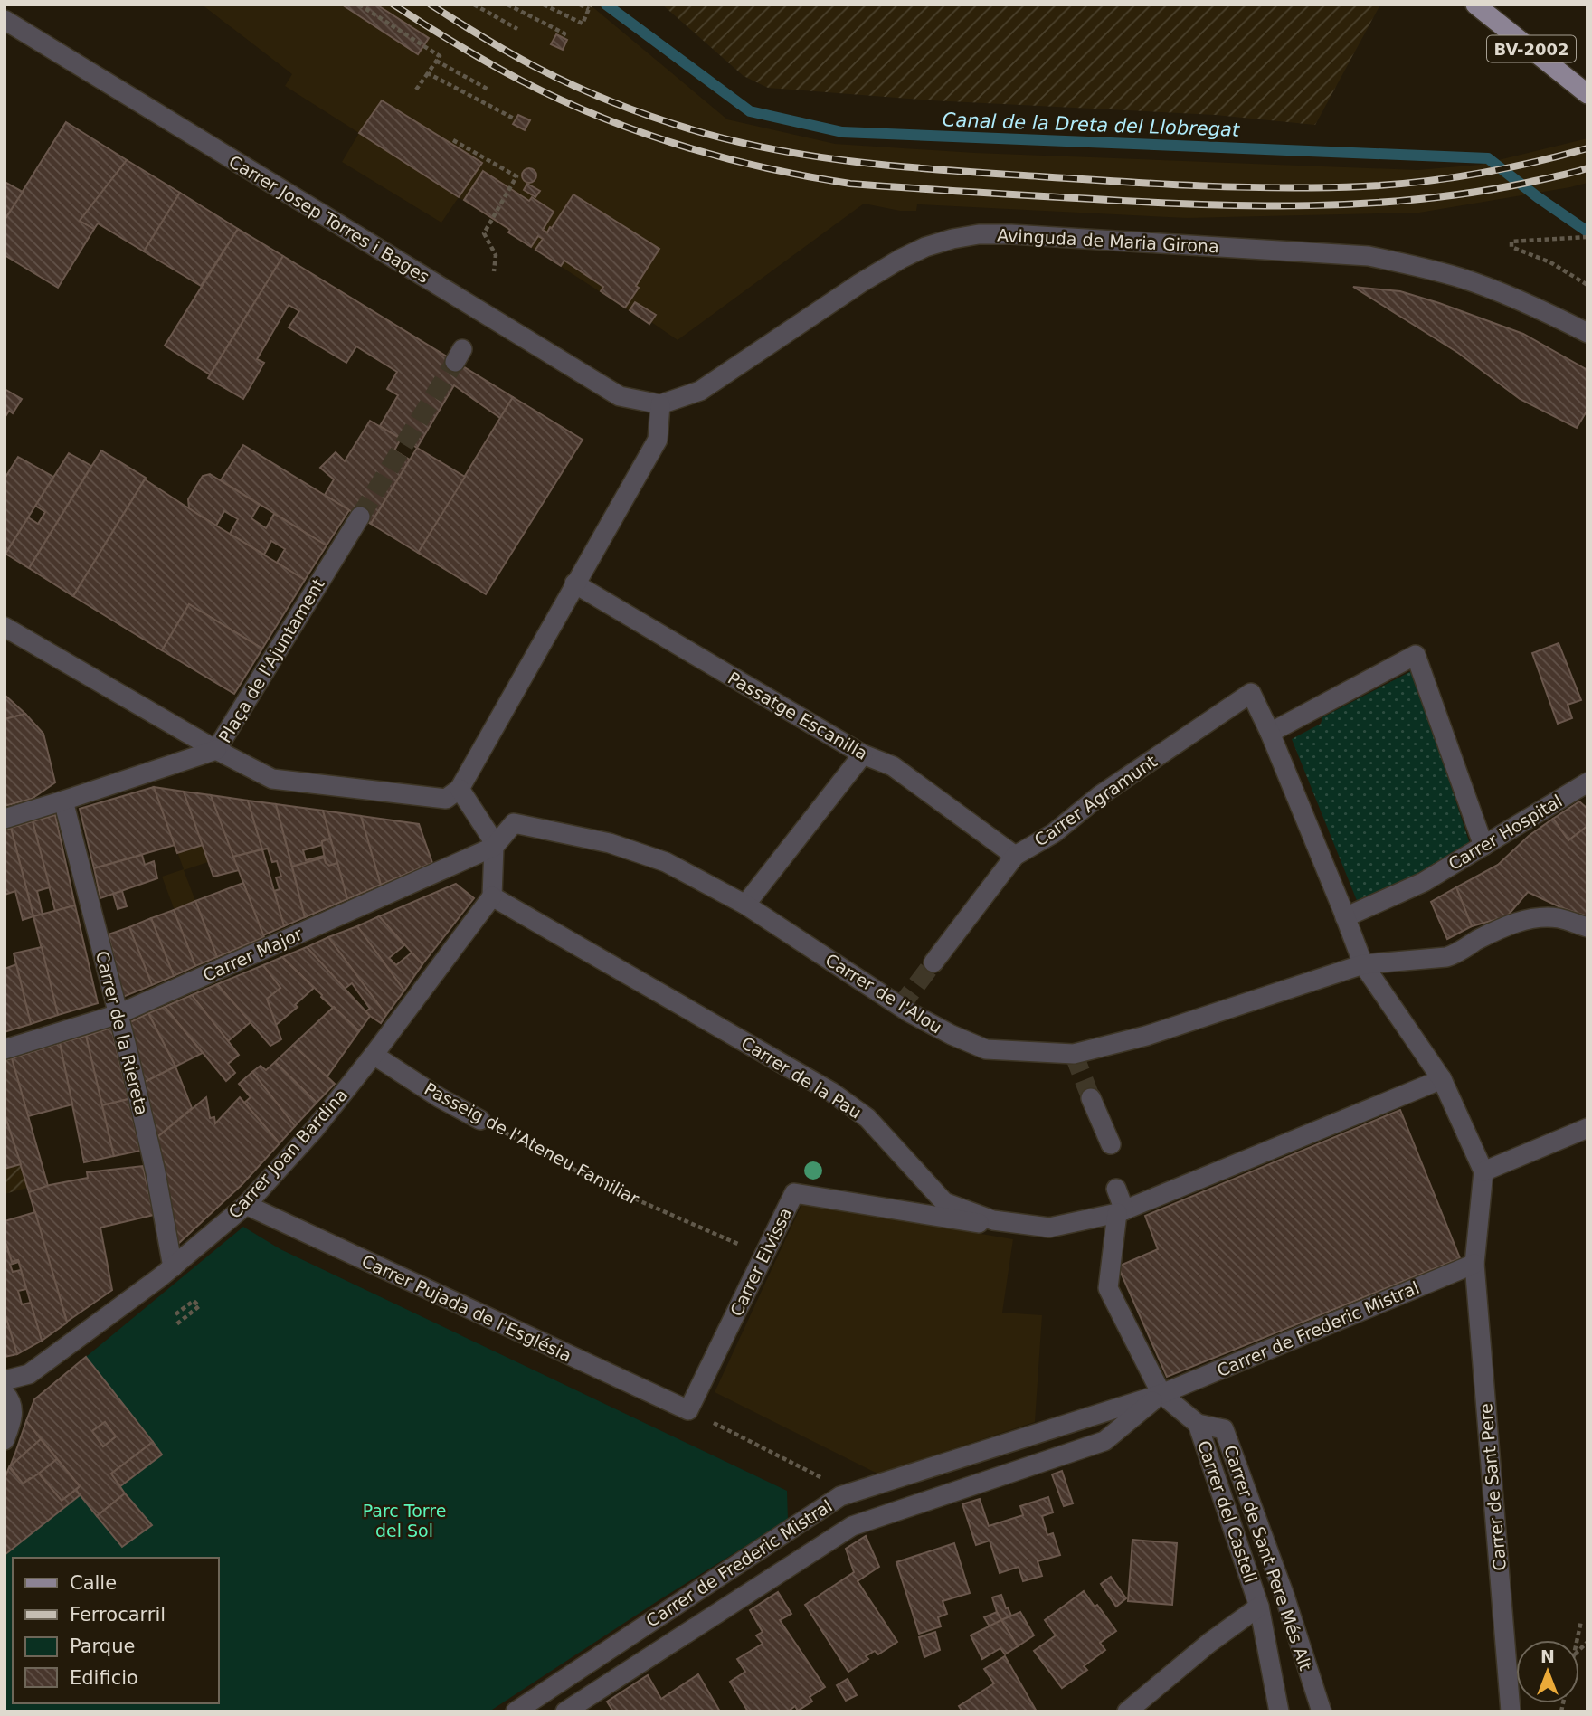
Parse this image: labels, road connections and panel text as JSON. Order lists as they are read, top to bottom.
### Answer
{
  "streets": {
    "main road": ["BV-2002"],
    "street": [
      "Carrer Josep Torres i Bages",
      "Avinguda de Maria Girona",
      "Plaça de l'Ajuntament",
      "Passatge Escanilla",
      "Carrer Agramunt",
      "Carrer Hospital",
      "Carrer Major",
      "Carrer de l'Alou",
      "Carrer de la Riereta",
      "Carrer de la Pau",
      "Passeig de l'Ateneu Familiar",
      "Carrer Joan Bardina",
      "Carrer Eivissa",
      "Carrer Pujada de l'Església",
      "Carrer de Frederic Mistral",
      "Carrer de Sant Pere",
      "Carrer del Castell",
      "Carrer de Sant Pere Més Alt"
    ]
  },
  "crossings": [
    ["Carrer Josep Torres i Bages", "Avinguda de Maria Girona"],
    ["Passatge Escanilla", "Carrer Agramunt"],
    ["Carrer Major", "Carrer de l'Alou"],
    ["Carrer Major", "Carrer de la Riereta"],
    ["Carrer de la Riereta", "Carrer Joan Bardina"],
    ["Carrer de la Pau", "Carrer Joan Bardina"],
    ["Carrer de la Pau", "Carrer Eivissa"],
    ["Passeig de l'Ateneu Familiar", "Carrer Joan Bardina"],
    ["Passeig de l'Ateneu Familiar", "Carrer Eivissa"],
    ["Carrer Joan Bardina", "Carrer Pujada de l'Església"],
    ["Carrer Eivissa", "Carrer Pujada de l'Església"],
    ["Carrer de Frederic Mistral", "Carrer de Sant Pere"],
    ["Carrer de Frederic Mistral", "Carrer del Castell"],
    ["Carrer del Castell", "Carrer de Sant Pere Més Alt"]
  ],
  "water": ["Canal de la Dreta del Llobregat"],
  "parks": ["Parc Torre del Sol"],
  "legend": [
    "Calle",
    "Ferrocarril",
    "Parque",
    "Edificio"
  ],
  "north": "top"
}
